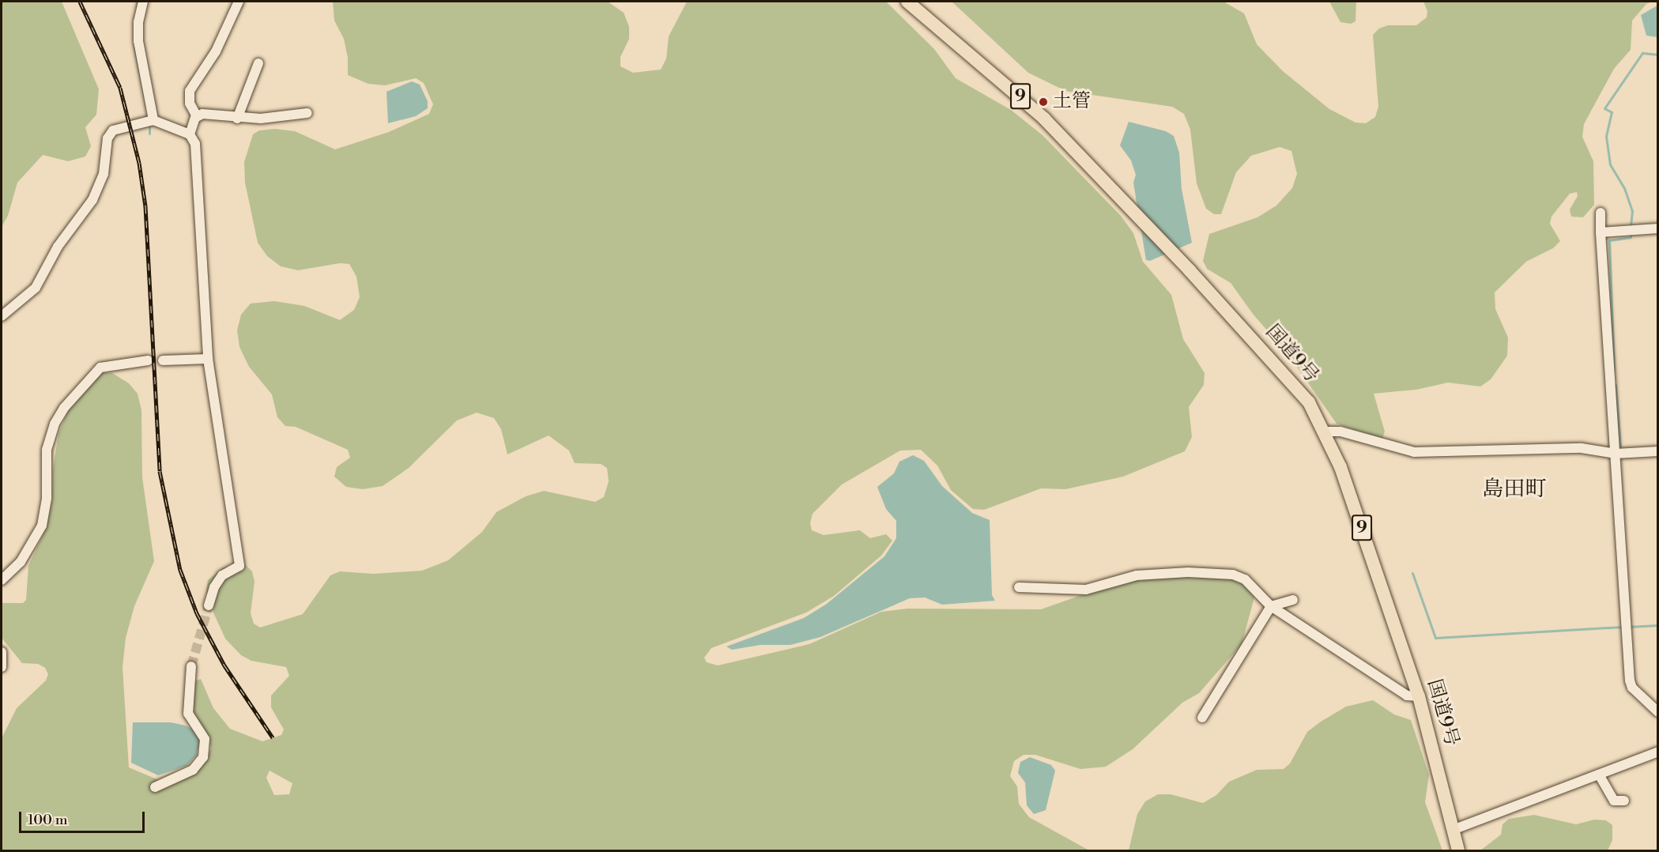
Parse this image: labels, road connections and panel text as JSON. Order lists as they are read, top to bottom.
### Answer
{
  "streets": {
    "highway": ["9", "国道9号"]
  },
  "districts": ["島田町"],
  "places": ["土管"],
  "scale_bar": "100 m"
}
